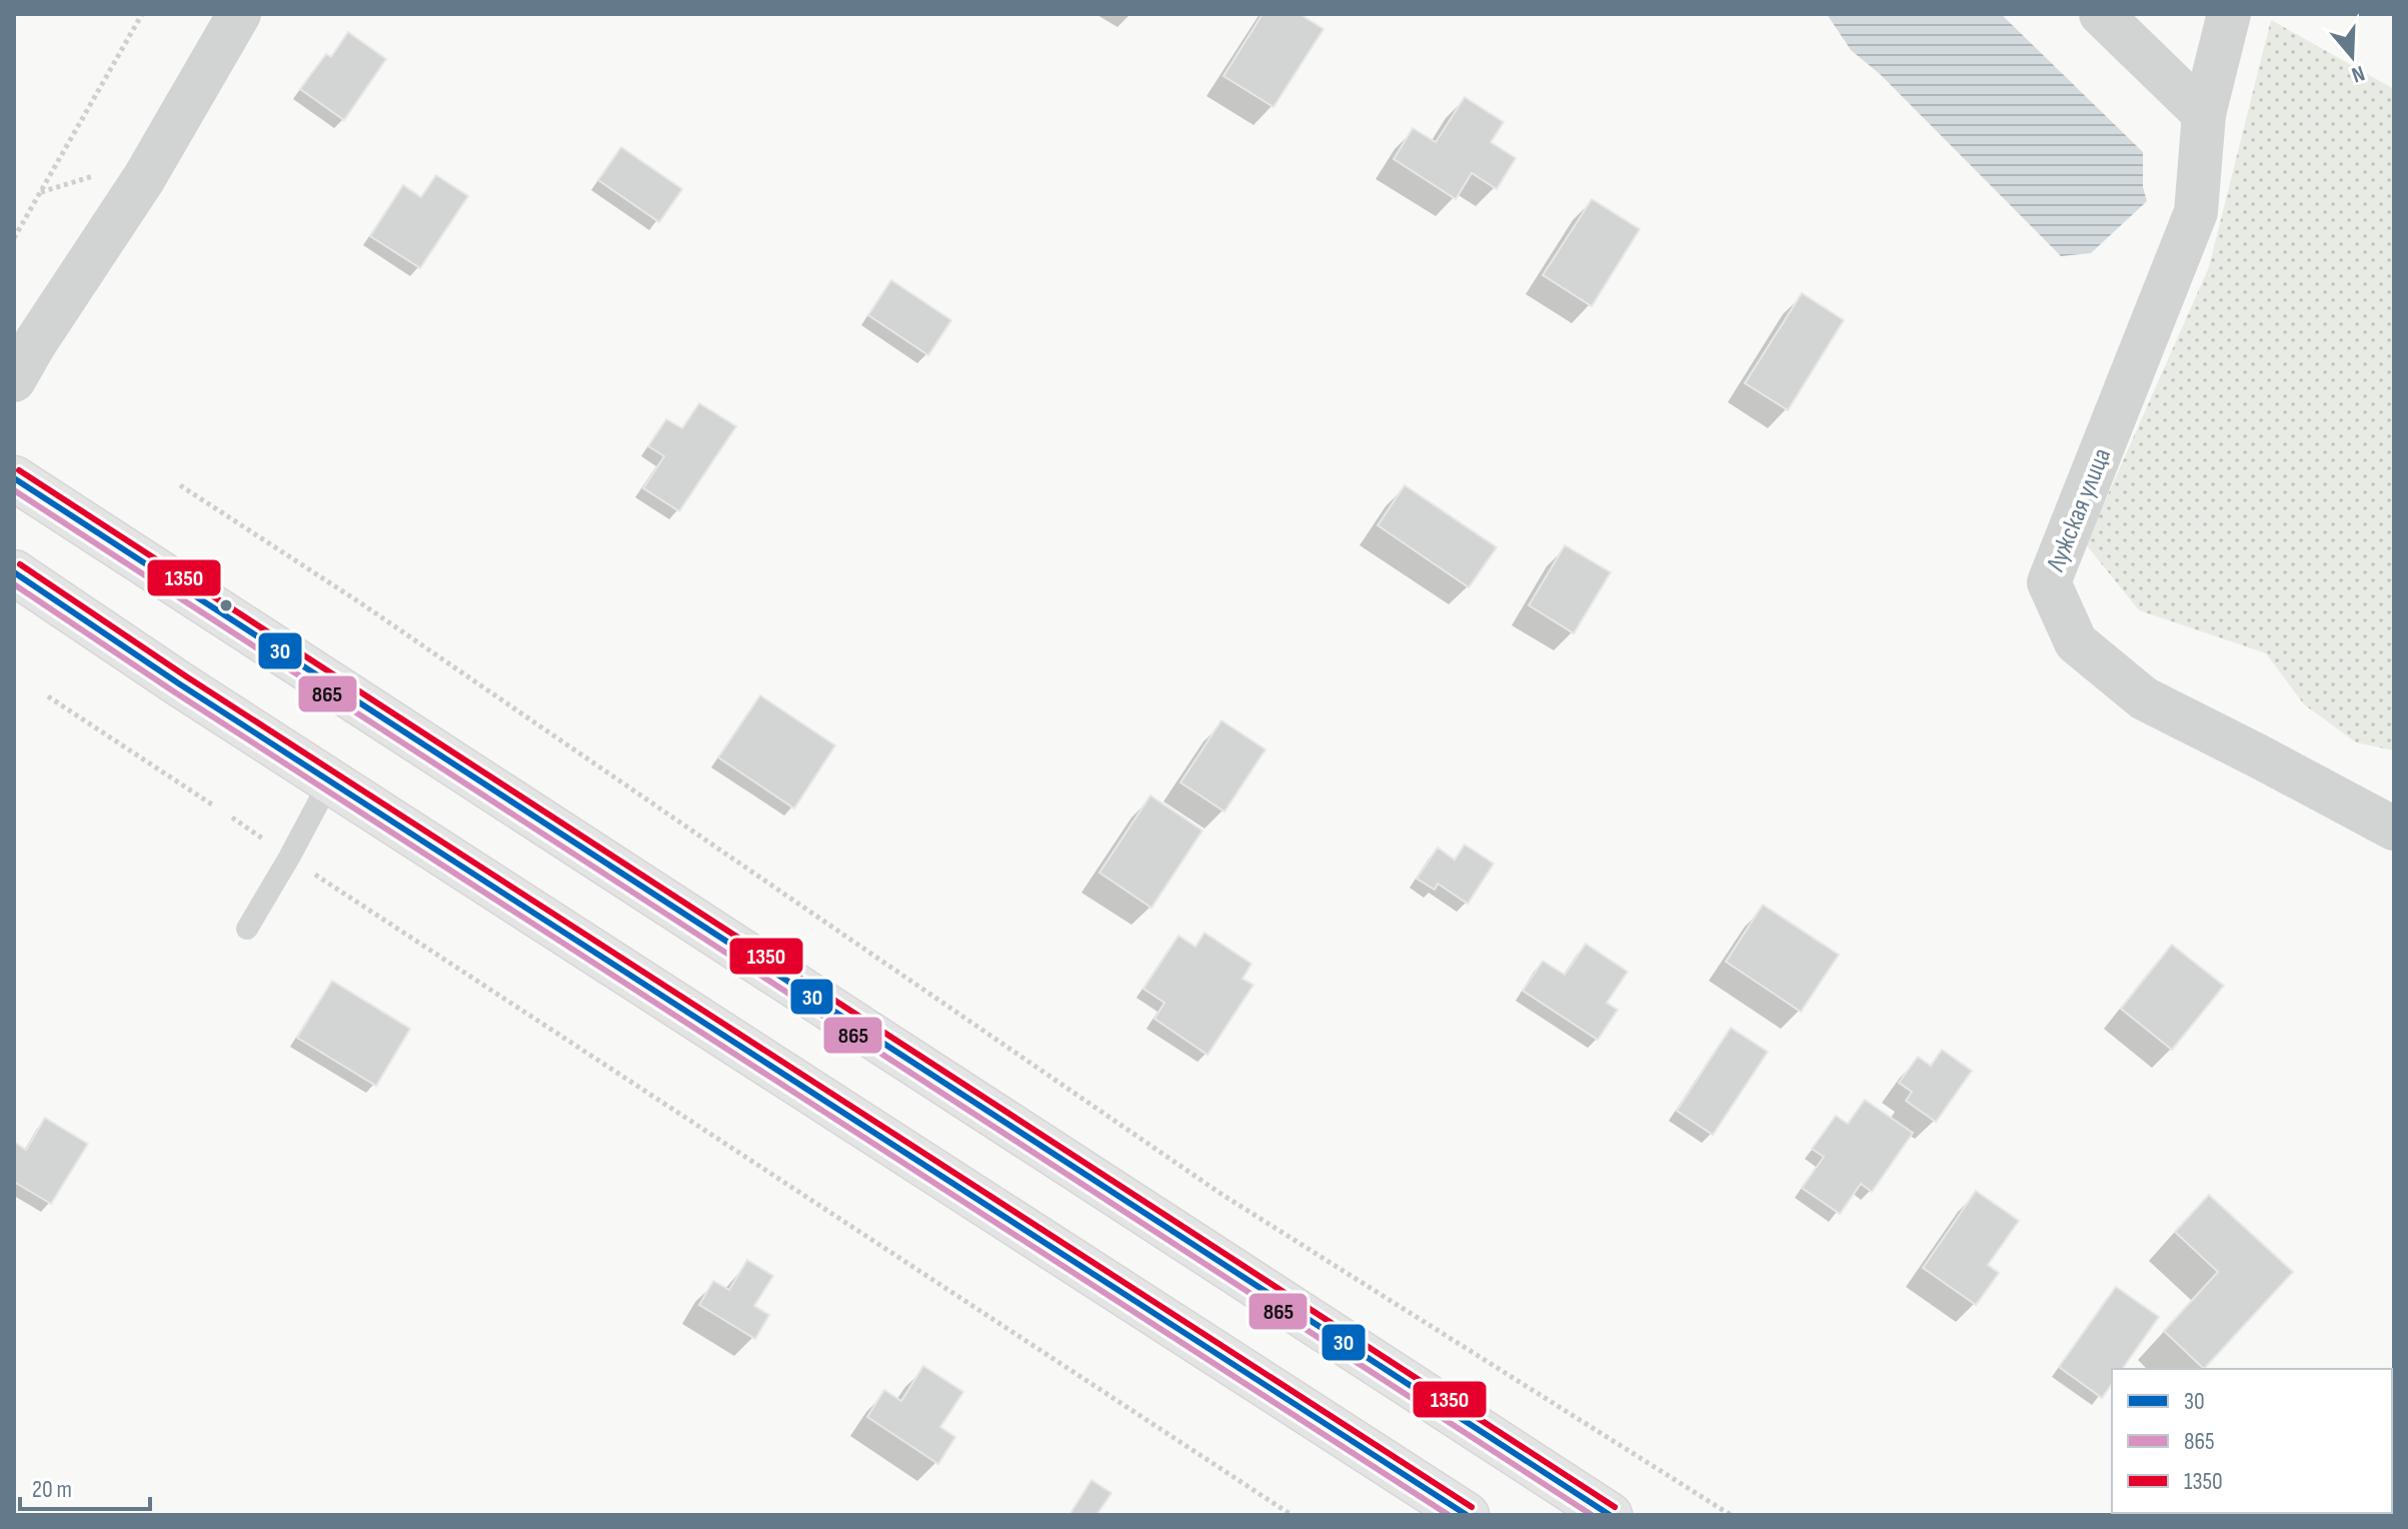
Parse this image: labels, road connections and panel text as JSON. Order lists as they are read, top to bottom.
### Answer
{
  "streets": {
    "street": ["Лужская улица"]
  },
  "lines": ["transit line 1350", "transit line 30", "transit line 865"],
  "legend": ["30", "865", "1350"],
  "scale_bar": "20 m",
  "north": "bottom"
}
